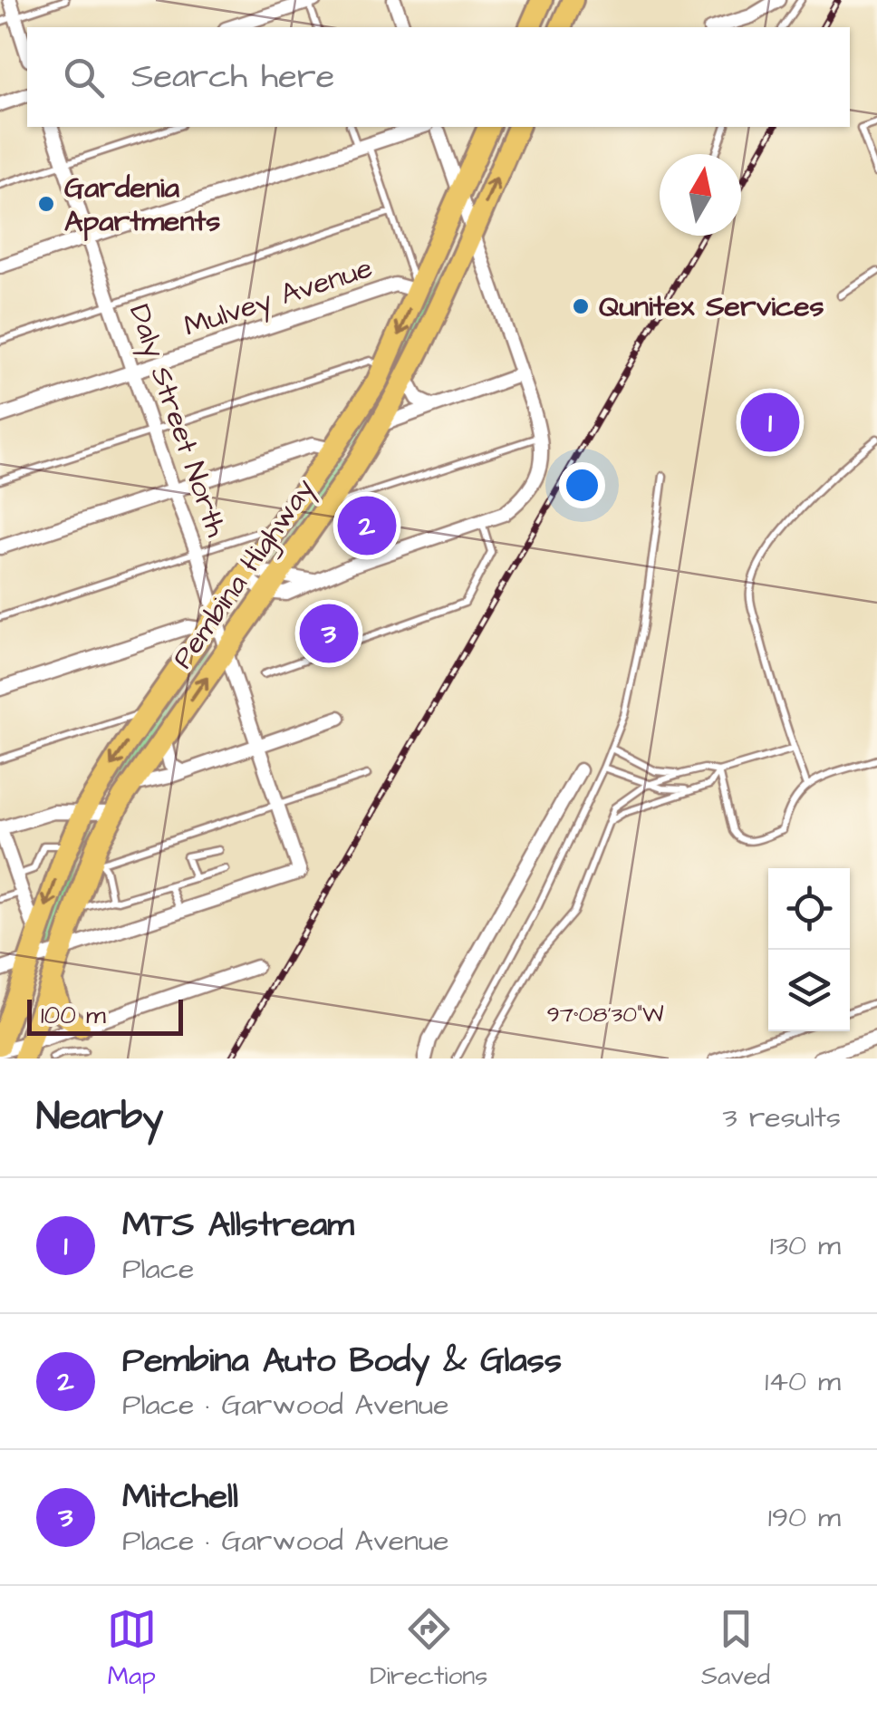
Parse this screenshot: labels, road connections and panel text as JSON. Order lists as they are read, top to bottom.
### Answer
{
  "streets": {
    "main road": ["Pembina Highway"],
    "street": ["Mulvey Avenue", "Daly Street North"]
  },
  "crossings": [
    ["Mulvey Avenue", "Daly Street North"],
    ["Mulvey Avenue", "Pembina Highway"],
    ["Daly Street North", "Pembina Highway"]
  ],
  "places": ["Gardenia Apartments", "Qunitex Services"],
  "scale_bar": "100 m",
  "north": "top",
  "page": {
    "search": "Search here",
    "pins": ["1", "2", "3"],
    "scale": "100 m",
    "heading": ["Nearby", "3 results"],
    "list": [
      {
        "mark": "1",
        "name": "MTS Allstream",
        "note": "Place",
        "value": "130 m"
      },
      {
        "mark": "2",
        "name": "Pembina Auto Body & Glass",
        "note": "Place · Garwood Avenue",
        "value": "140 m"
      },
      {
        "mark": "3",
        "name": "Mitchell",
        "note": "Place · Garwood Avenue",
        "value": "190 m"
      }
    ],
    "nav": ["Map", "Directions", "Saved"]
  },
  "coordinates": ["97°08'30\"W"]
}
